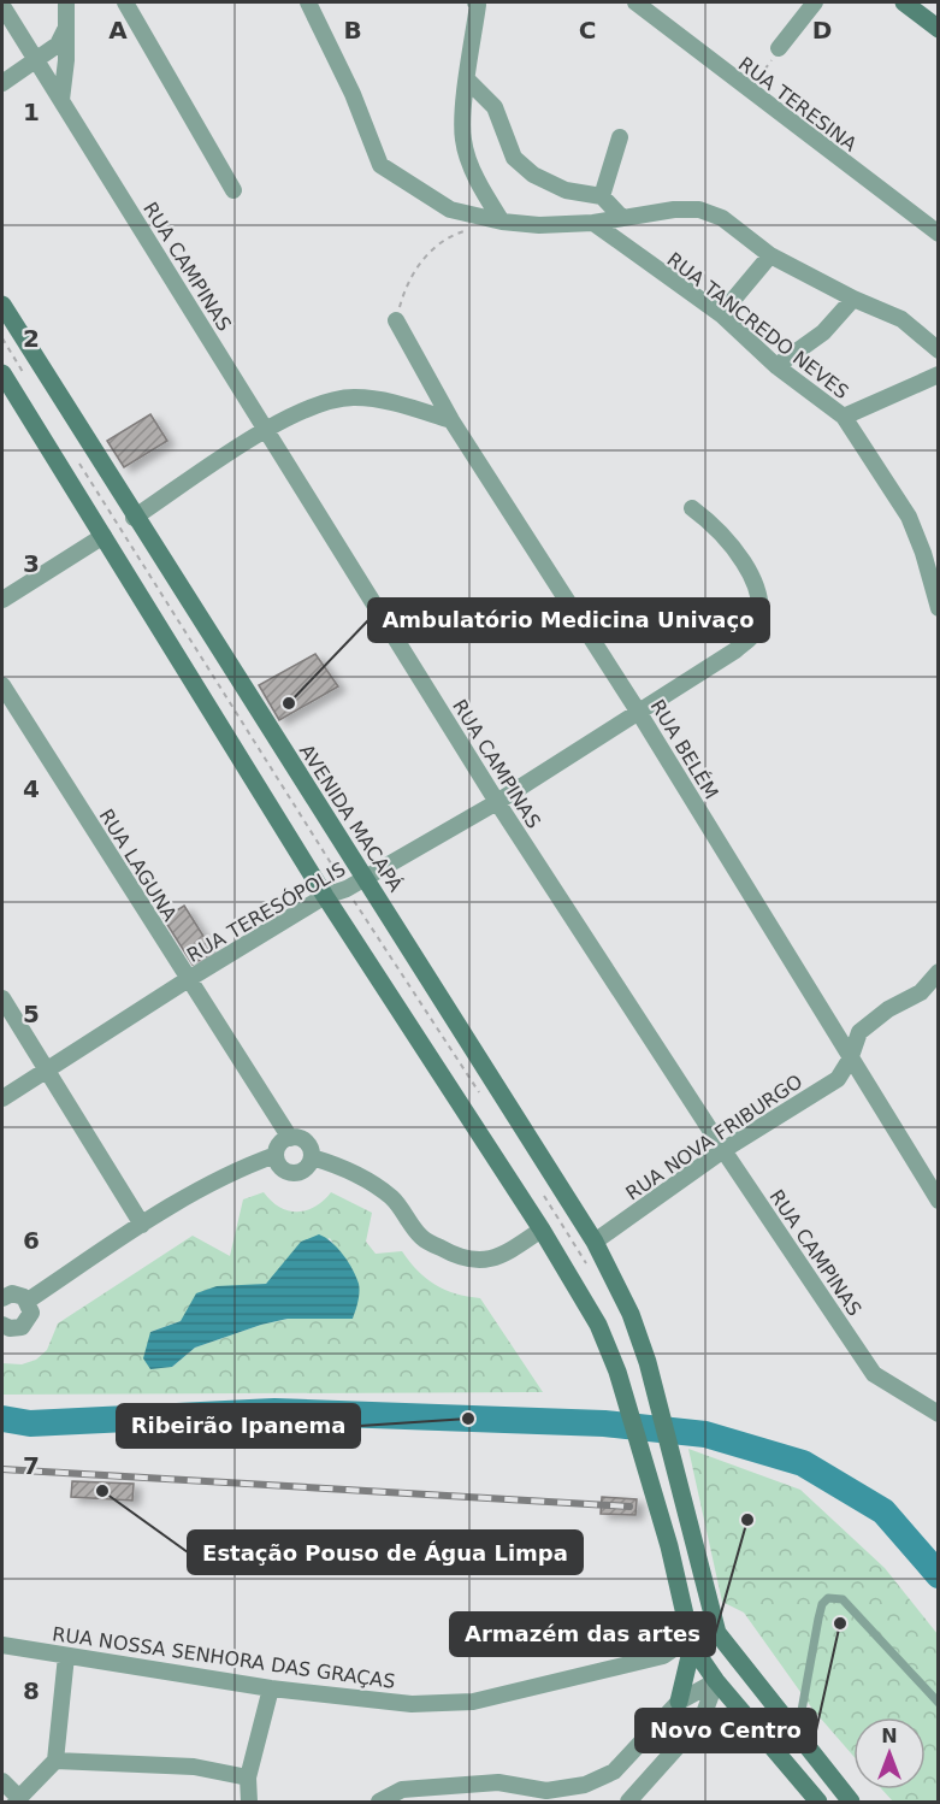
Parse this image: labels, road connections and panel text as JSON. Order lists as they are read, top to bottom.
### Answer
{
  "streets": {
    "main road": ["AVENIDA MACAPÁ"],
    "street": [
      "RUA TERESINA",
      "RUA CAMPINAS",
      "RUA TANCREDO NEVES",
      "RUA BELÉM",
      "RUA LAGUNA",
      "RUA TERESÓPOLIS",
      "RUA NOVA FRIBURGO",
      "RUA NOSSA SENHORA DAS GRAÇAS"
    ]
  },
  "crossings": [
    ["RUA CAMPINAS", "RUA TERESÓPOLIS"],
    ["RUA CAMPINAS", "RUA NOVA FRIBURGO"],
    ["RUA BELÉM", "RUA TERESÓPOLIS"],
    ["RUA BELÉM", "RUA NOVA FRIBURGO"],
    ["AVENIDA MACAPÁ", "RUA TERESÓPOLIS"],
    ["AVENIDA MACAPÁ", "RUA NOVA FRIBURGO"],
    ["RUA LAGUNA", "RUA TERESÓPOLIS"]
  ],
  "places": [
    "Ambulatório Medicina Univaço",
    "Ribeirão Ipanema",
    "Estação Pouso de Água Limpa",
    "Armazém das artes",
    "Novo Centro"
  ],
  "north": "top",
  "grid": {
    "columns": [
      "A",
      "B",
      "C",
      "D"
    ],
    "rows": [
      "1",
      "2",
      "3",
      "4",
      "5",
      "6",
      "7",
      "8"
    ]
  }
}
